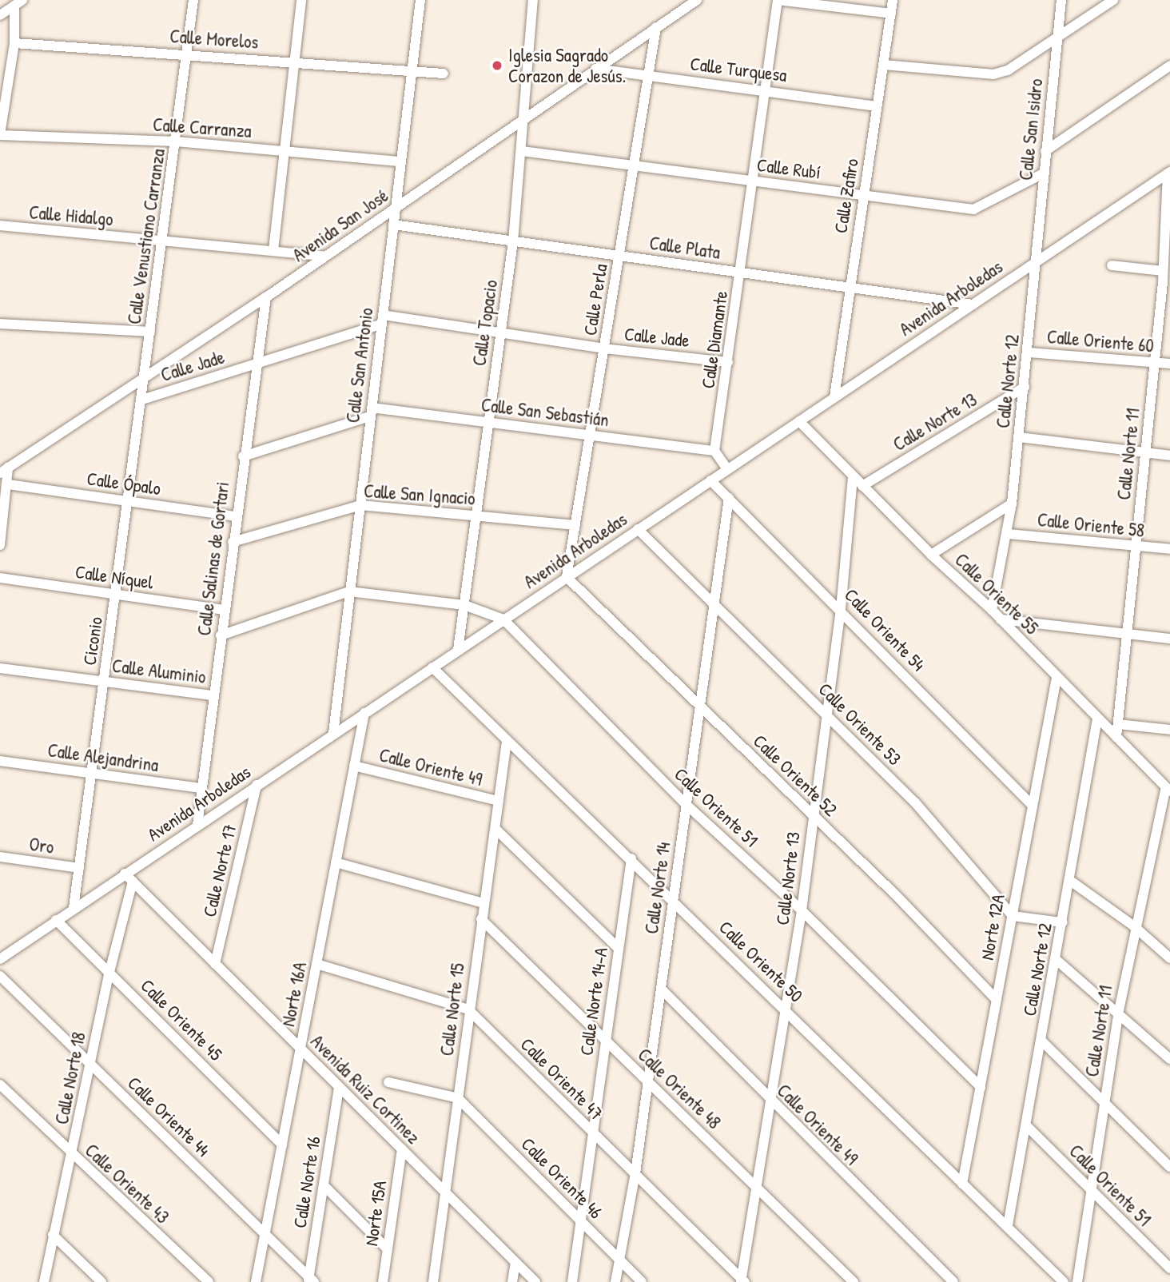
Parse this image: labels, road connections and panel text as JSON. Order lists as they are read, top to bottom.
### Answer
{
  "streets": {
    "street": [
      "Calle Morelos",
      "Calle Turquesa",
      "Calle Carranza",
      "Calle San Isidro",
      "Calle Rubí",
      "Calle Zafiro",
      "Calle Hidalgo",
      "Avenida San José",
      "Calle Venustiano Carranza",
      "Calle Plata",
      "Avenida Arboledas",
      "Calle Perla",
      "Calle Topacio",
      "Calle Jade",
      "Calle Diamante",
      "Calle Oriente 60",
      "Calle San Antonio",
      "Calle Norte 12",
      "Calle San Sebastián",
      "Calle Norte 13",
      "Calle Norte 11",
      "Calle Ópalo",
      "Calle San Ignacio",
      "Calle Oriente 58",
      "Calle Salinas de Gortari",
      "Calle Níquel",
      "Calle Oriente 55",
      "Calle Oriente 54",
      "Ciconio",
      "Calle Aluminio",
      "Calle Oriente 53",
      "Calle Alejandrina",
      "Calle Oriente 49",
      "Calle Oriente 52",
      "Calle Oriente 51",
      "Oro",
      "Calle Norte 17",
      "Calle Norte 14",
      "Norte 12A",
      "Calle Oriente 50",
      "Norte 16A",
      "Calle Norte 14-A",
      "Calle Norte 15",
      "Calle Oriente 45",
      "Calle Norte 18",
      "Calle Oriente 47",
      "Calle Oriente 48",
      "Avenida Ruiz Cortinez",
      "Calle Oriente 44",
      "Calle Oriente 46",
      "Calle Norte 16",
      "Calle Oriente 43",
      "Norte 15A"
    ]
  },
  "crossings": [
    ["Calle Morelos", "Calle Venustiano Carranza"],
    ["Calle Morelos", "Calle San Antonio"],
    ["Calle Turquesa", "Calle Zafiro"],
    ["Calle Turquesa", "Avenida San José"],
    ["Calle Turquesa", "Calle Perla"],
    ["Calle Turquesa", "Calle Diamante"],
    ["Calle Carranza", "Calle Venustiano Carranza"],
    ["Calle Carranza", "Calle San Antonio"],
    ["Calle San Isidro", "Calle Rubí"],
    ["Calle San Isidro", "Avenida Arboledas"],
    ["Calle San Isidro", "Calle Norte 12"],
    ["Calle Rubí", "Calle Zafiro"],
    ["Calle Rubí", "Calle Perla"],
    ["Calle Rubí", "Calle Topacio"],
    ["Calle Rubí", "Calle Diamante"],
    ["Calle Zafiro", "Calle Plata"],
    ["Calle Zafiro", "Avenida Arboledas"],
    ["Calle Hidalgo", "Avenida San José"],
    ["Calle Hidalgo", "Calle Venustiano Carranza"],
    ["Avenida San José", "Calle Venustiano Carranza"],
    ["Avenida San José", "Calle Perla"],
    ["Avenida San José", "Calle Topacio"],
    ["Avenida San José", "Calle San Antonio"],
    ["Avenida San José", "Calle Salinas de Gortari"],
    ["Avenida San José", "Ciconio"],
    ["Calle Venustiano Carranza", "Ciconio"],
    ["Calle Plata", "Avenida Arboledas"],
    ["Calle Plata", "Calle Perla"],
    ["Calle Plata", "Calle Topacio"],
    ["Calle Plata", "Calle Diamante"],
    ["Calle Plata", "Calle San Antonio"],
    ["Avenida Arboledas", "Calle Perla"],
    ["Avenida Arboledas", "Calle Topacio"],
    ["Avenida Arboledas", "Calle San Antonio"],
    ["Avenida Arboledas", "Calle Norte 12"],
    ["Avenida Arboledas", "Calle Norte 11"],
    ["Avenida Arboledas", "Calle Salinas de Gortari"],
    ["Avenida Arboledas", "Calle Oriente 55"],
    ["Avenida Arboledas", "Calle Oriente 54"],
    ["Avenida Arboledas", "Ciconio"],
    ["Avenida Arboledas", "Calle Oriente 53"],
    ["Avenida Arboledas", "Calle Oriente 52"],
    ["Avenida Arboledas", "Calle Oriente 51"],
    ["Avenida Arboledas", "Calle Norte 17"],
    ["Avenida Arboledas", "Calle Oriente 50"],
    ["Avenida Arboledas", "Norte 16A"],
    ["Avenida Arboledas", "Calle Oriente 45"],
    ["Avenida Arboledas", "Avenida Ruiz Cortinez"],
    ["Calle Perla", "Calle Jade"],
    ["Calle Perla", "Calle San Sebastián"],
    ["Calle Perla", "Calle San Ignacio"],
    ["Calle Perla", "Calle Oriente 52"],
    ["Calle Topacio", "Calle Jade"],
    ["Calle Topacio", "Calle San Sebastián"],
    ["Calle Topacio", "Calle San Ignacio"],
    ["Calle Jade", "Calle Diamante"],
    ["Calle Jade", "Calle San Antonio"],
    ["Calle Jade", "Calle Salinas de Gortari"],
    ["Calle Jade", "Ciconio"],
    ["Calle Diamante", "Calle San Sebastián"],
    ["Calle Oriente 60", "Calle Norte 12"],
    ["Calle Oriente 60", "Calle Norte 11"],
    ["Calle San Antonio", "Calle San Sebastián"],
    ["Calle San Antonio", "Calle San Ignacio"],
    ["Calle Norte 12", "Calle Norte 13"],
    ["Calle Norte 12", "Calle Oriente 58"],
    ["Calle Norte 12", "Calle Oriente 55"],
    ["Calle Norte 12", "Calle Oriente 51"],
    ["Calle Norte 12", "Calle Oriente 50"],
    ["Calle San Sebastián", "Calle Salinas de Gortari"],
    ["Calle Norte 13", "Calle Oriente 55"],
    ["Calle Norte 13", "Calle Oriente 54"],
    ["Calle Norte 13", "Calle Oriente 53"],
    ["Calle Norte 13", "Calle Oriente 49"],
    ["Calle Norte 13", "Calle Oriente 52"],
    ["Calle Norte 13", "Calle Oriente 51"],
    ["Calle Norte 13", "Calle Oriente 50"],
    ["Calle Norte 13", "Calle Oriente 47"],
    ["Calle Norte 13", "Calle Oriente 48"],
    ["Calle Norte 11", "Calle Oriente 58"],
    ["Calle Norte 11", "Calle Oriente 55"],
    ["Calle Norte 11", "Calle Oriente 51"],
    ["Calle Ópalo", "Calle Salinas de Gortari"],
    ["Calle Ópalo", "Ciconio"],
    ["Calle San Ignacio", "Calle Salinas de Gortari"],
    ["Calle Salinas de Gortari", "Calle Níquel"],
    ["Calle Salinas de Gortari", "Calle Aluminio"],
    ["Calle Salinas de Gortari", "Calle Alejandrina"],
    ["Calle Níquel", "Ciconio"],
    ["Calle Oriente 55", "Norte 12A"],
    ["Calle Oriente 54", "Calle Norte 14"],
    ["Calle Oriente 54", "Norte 12A"],
    ["Ciconio", "Calle Aluminio"],
    ["Ciconio", "Calle Alejandrina"],
    ["Ciconio", "Oro"],
    ["Calle Oriente 53", "Calle Norte 14"],
    ["Calle Oriente 53", "Norte 12A"],
    ["Calle Oriente 49", "Calle Norte 14"],
    ["Calle Oriente 49", "Norte 16A"],
    ["Calle Oriente 49", "Calle Norte 15"],
    ["Calle Oriente 52", "Calle Norte 14"],
    ["Calle Oriente 52", "Norte 12A"],
    ["Calle Oriente 51", "Calle Norte 14"],
    ["Calle Oriente 51", "Norte 12A"],
    ["Calle Norte 17", "Avenida Ruiz Cortinez"],
    ["Calle Norte 14", "Calle Oriente 50"],
    ["Calle Norte 14", "Calle Oriente 47"],
    ["Calle Norte 14", "Calle Oriente 48"],
    ["Calle Norte 14", "Calle Oriente 46"],
    ["Norte 12A", "Calle Oriente 50"],
    ["Calle Oriente 50", "Calle Norte 14-A"],
    ["Calle Oriente 50", "Calle Norte 15"],
    ["Norte 16A", "Calle Oriente 45"],
    ["Norte 16A", "Calle Oriente 47"],
    ["Norte 16A", "Avenida Ruiz Cortinez"],
    ["Norte 16A", "Calle Oriente 44"],
    ["Calle Norte 14-A", "Calle Oriente 47"],
    ["Calle Norte 14-A", "Calle Oriente 48"],
    ["Calle Norte 14-A", "Calle Oriente 46"],
    ["Calle Norte 15", "Calle Oriente 47"],
    ["Calle Norte 15", "Calle Oriente 48"],
    ["Calle Norte 15", "Avenida Ruiz Cortinez"],
    ["Calle Norte 15", "Calle Oriente 46"],
    ["Calle Oriente 45", "Calle Norte 18"],
    ["Calle Norte 18", "Avenida Ruiz Cortinez"],
    ["Calle Norte 18", "Calle Oriente 44"],
    ["Calle Norte 18", "Calle Oriente 43"],
    ["Avenida Ruiz Cortinez", "Calle Norte 16"],
    ["Avenida Ruiz Cortinez", "Norte 15A"],
    ["Calle Oriente 44", "Calle Norte 16"]
  ],
  "places": ["Iglesia Sagrado Corazon de Jesús."]
}
